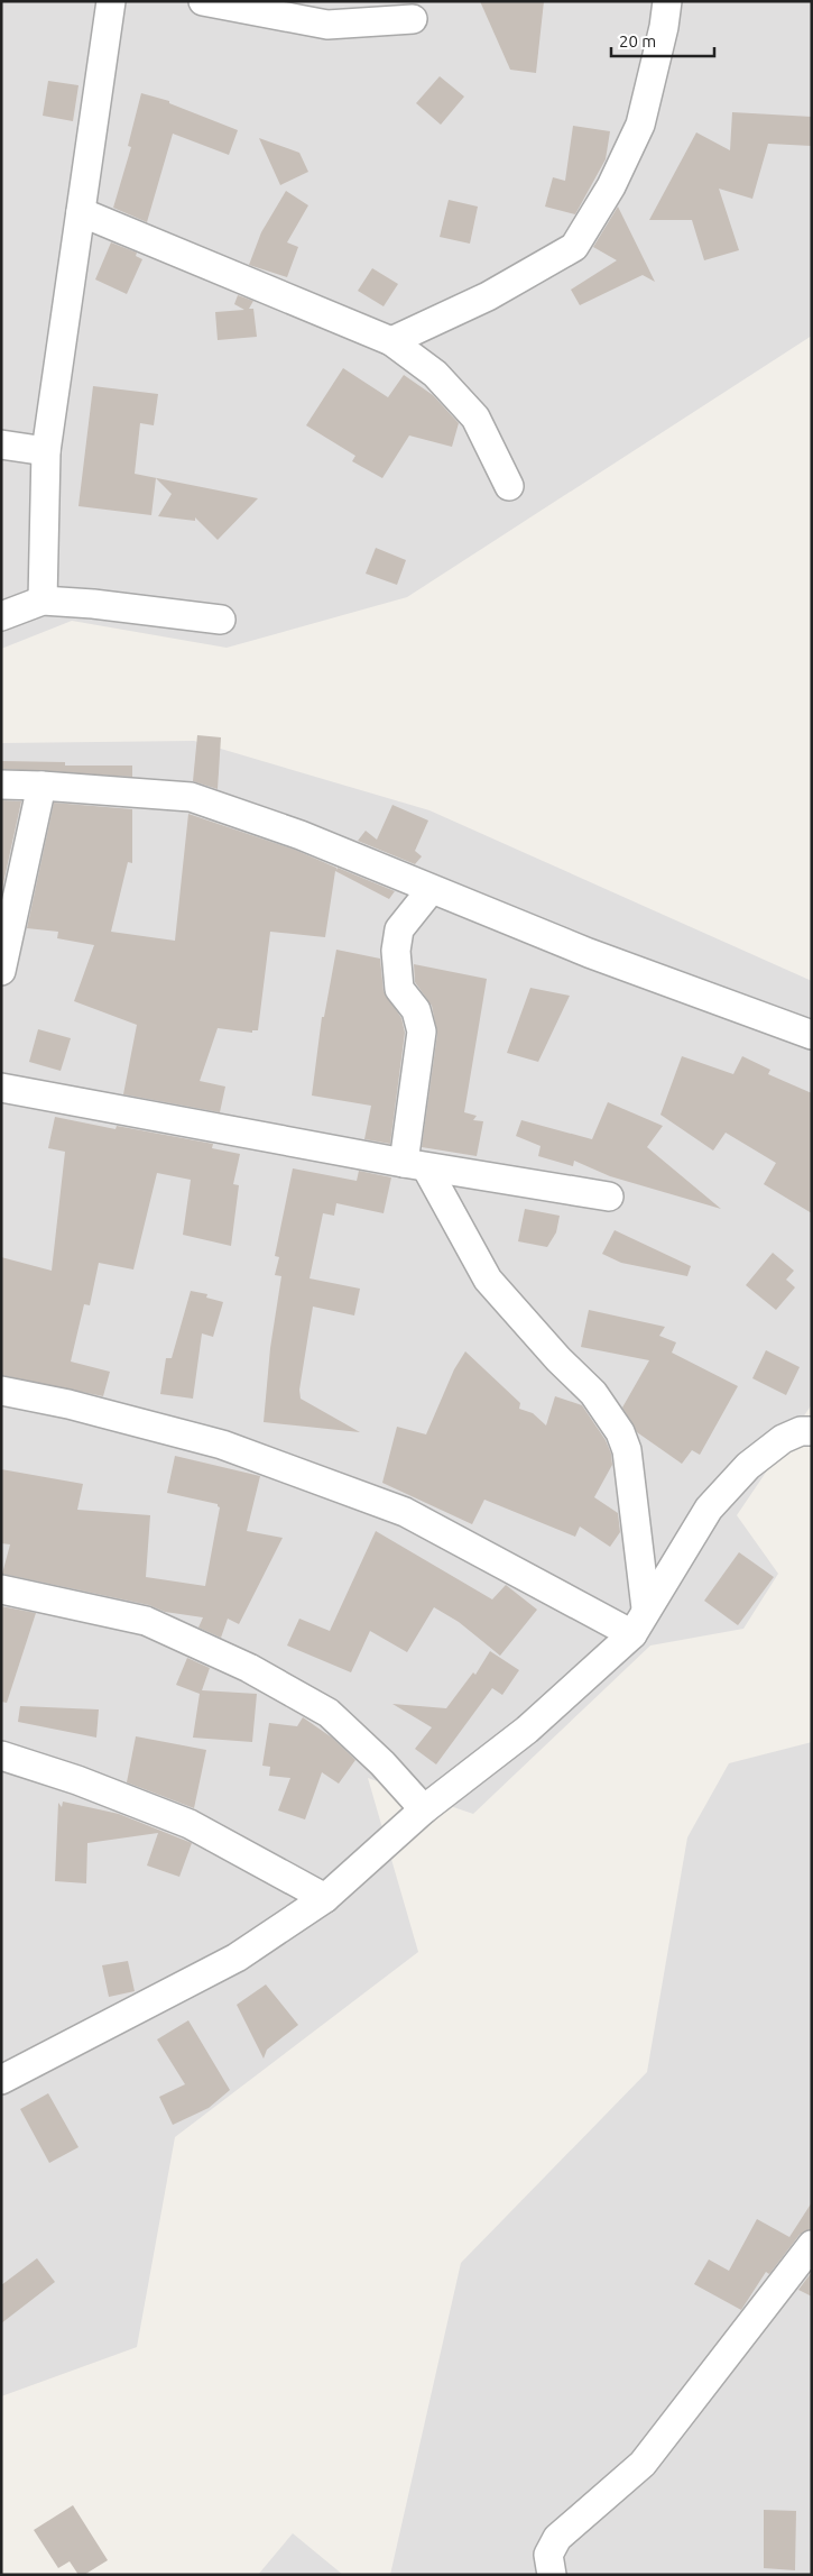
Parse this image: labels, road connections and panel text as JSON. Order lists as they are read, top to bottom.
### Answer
{
  "scale_bar": "20 m"
}
